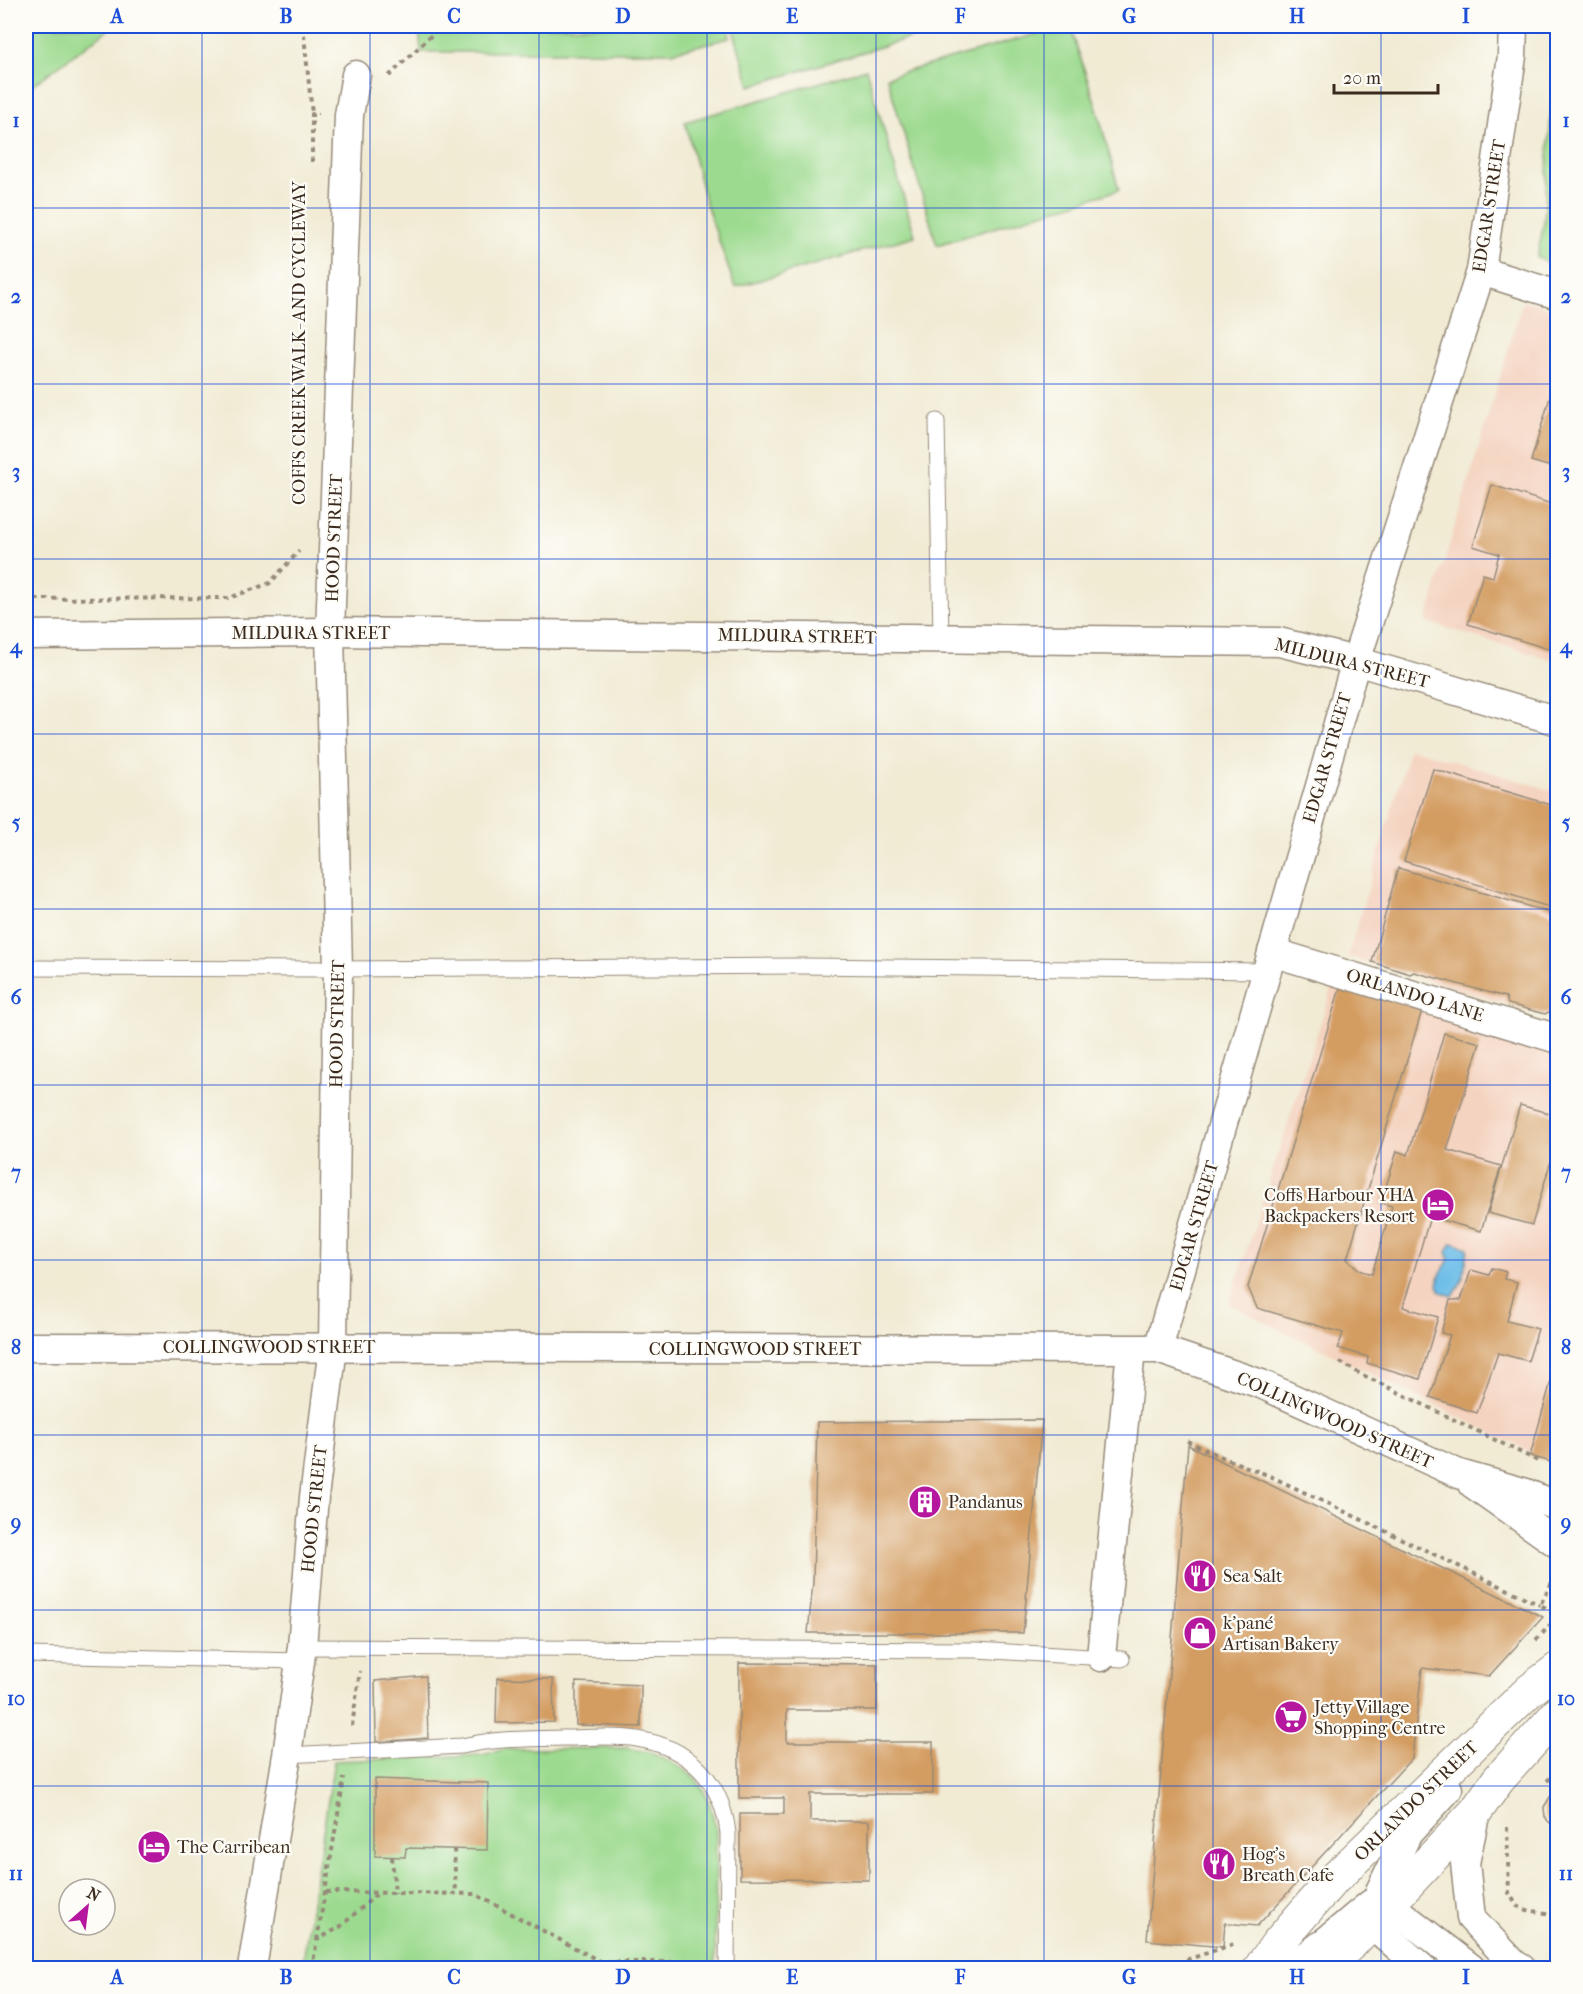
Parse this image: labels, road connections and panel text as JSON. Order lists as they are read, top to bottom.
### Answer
{
  "streets": {
    "street": [
      "EDGAR STREET",
      "HOOD STREET",
      "MILDURA STREET",
      "ORLANDO LANE",
      "COLLINGWOOD STREET",
      "ORLANDO STREET"
    ],
    "path": ["COFFS CREEK WALK- AND CYCLEWAY"]
  },
  "crossings": [
    ["EDGAR STREET", "MILDURA STREET"],
    ["EDGAR STREET", "ORLANDO LANE"],
    ["EDGAR STREET", "COLLINGWOOD STREET"],
    ["HOOD STREET", "MILDURA STREET"],
    ["HOOD STREET", "COLLINGWOOD STREET"]
  ],
  "places": {
    "hotel": ["Coffs Harbour YHA Backpackers Resort", "The Carribean"],
    "building": ["Pandanus"],
    "restaurant": ["Sea Salt", "Hog's Breath Cafe"],
    "shop": ["k'pané Artisan Bakery"],
    "supermarket": ["Jetty Village Shopping Centre"]
  },
  "scale_bar": "20 m",
  "north": "top right",
  "grid": {
    "columns": [
      "A",
      "B",
      "C",
      "D",
      "E",
      "F",
      "G",
      "H",
      "I"
    ],
    "rows": [
      "1",
      "2",
      "3",
      "4",
      "5",
      "6",
      "7",
      "8",
      "9",
      "10",
      "11"
    ]
  }
}
